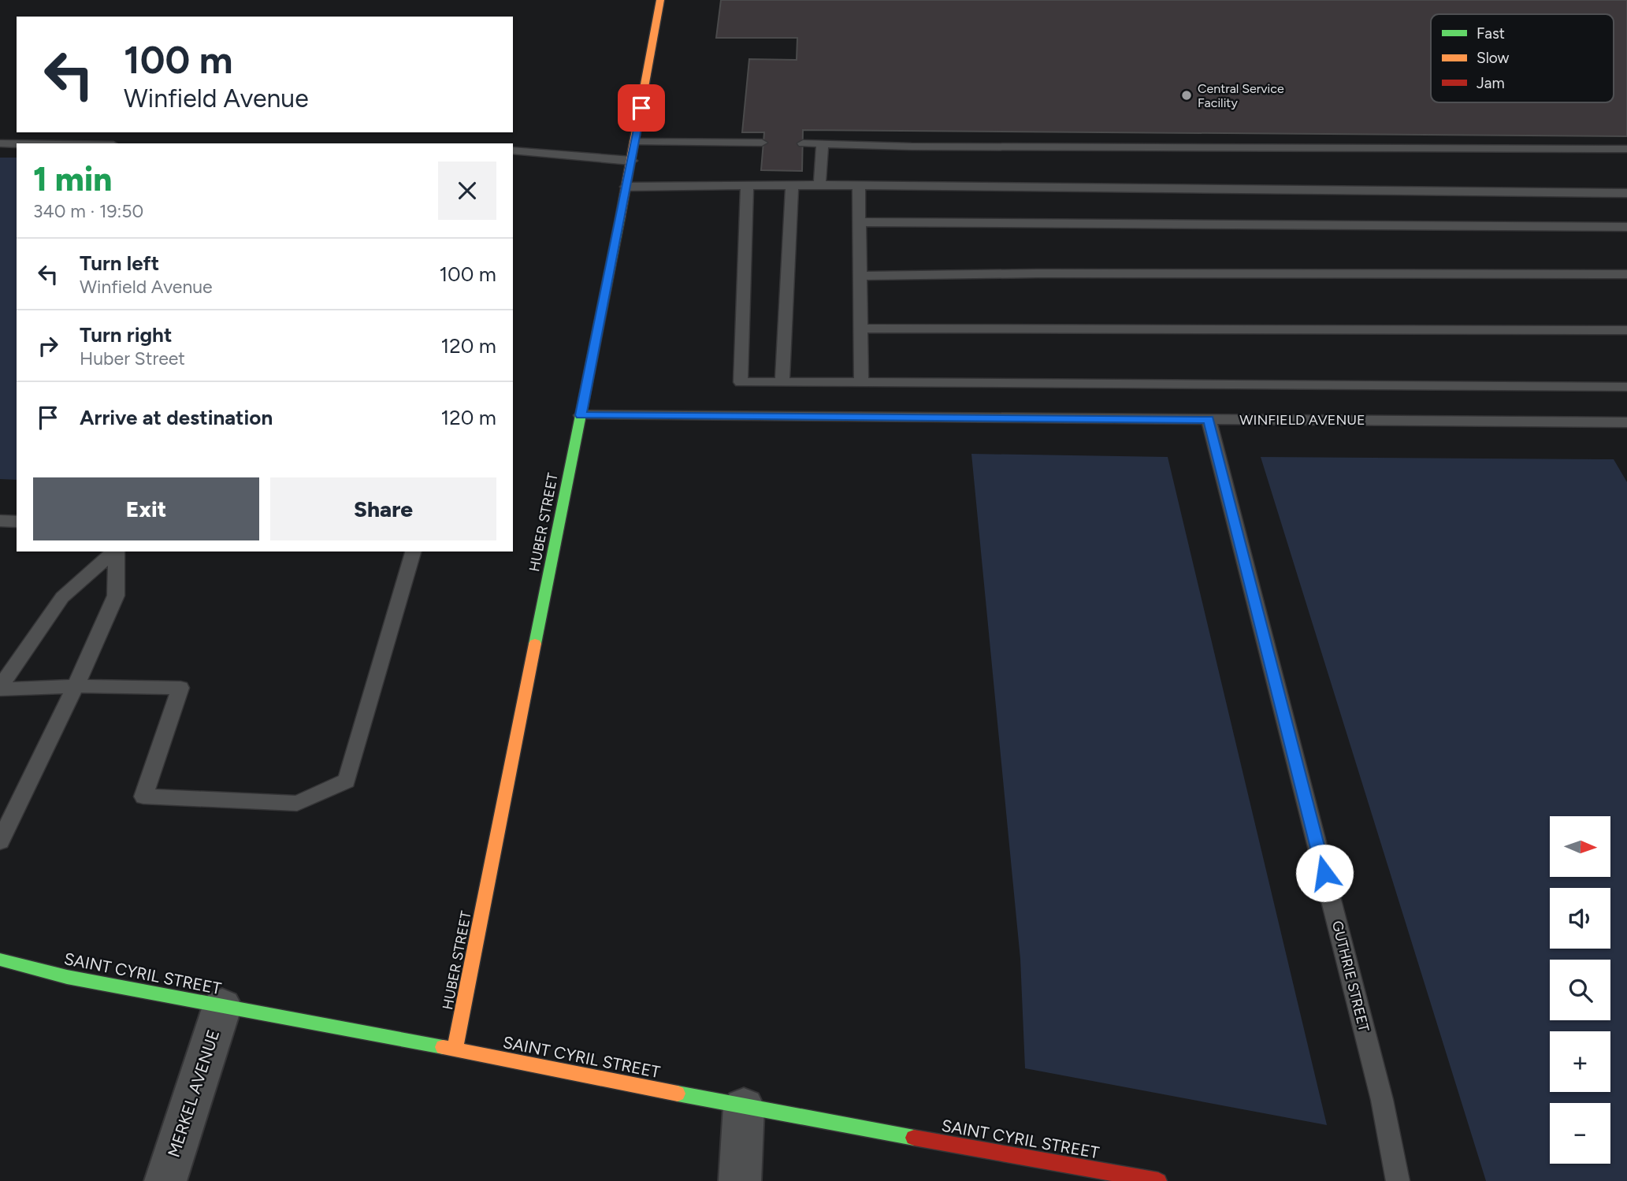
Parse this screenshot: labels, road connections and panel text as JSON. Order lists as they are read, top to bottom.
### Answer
{
  "streets": {
    "street": ["HUBER STREET", "SAINT CYRIL STREET", "MERKEL AVENUE"],
    "lane": ["WINFIELD AVENUE", "GUTHRIE STREET"]
  },
  "crossings": [
    ["WINFIELD AVENUE", "HUBER STREET"],
    ["WINFIELD AVENUE", "GUTHRIE STREET"],
    ["HUBER STREET", "SAINT CYRIL STREET"],
    ["SAINT CYRIL STREET", "MERKEL AVENUE"]
  ],
  "places": ["Central Service Facility"],
  "legend": ["Fast", "Slow", "Jam"],
  "north": "right",
  "page": {
    "turn": ["100 m", "Winfield Avenue"],
    "heading": ["1 min", "340 m · 19:50"],
    "list": [
      {
        "name": "Turn left",
        "note": "Winfield Avenue",
        "value": "100 m"
      },
      {
        "name": "Turn right",
        "note": "Huber Street",
        "value": "120 m"
      },
      {
        "name": "Arrive at destination",
        "value": "120 m"
      }
    ],
    "buttons": ["Exit", "Share"],
    "map_buttons": ["+", "−"]
  }
}
